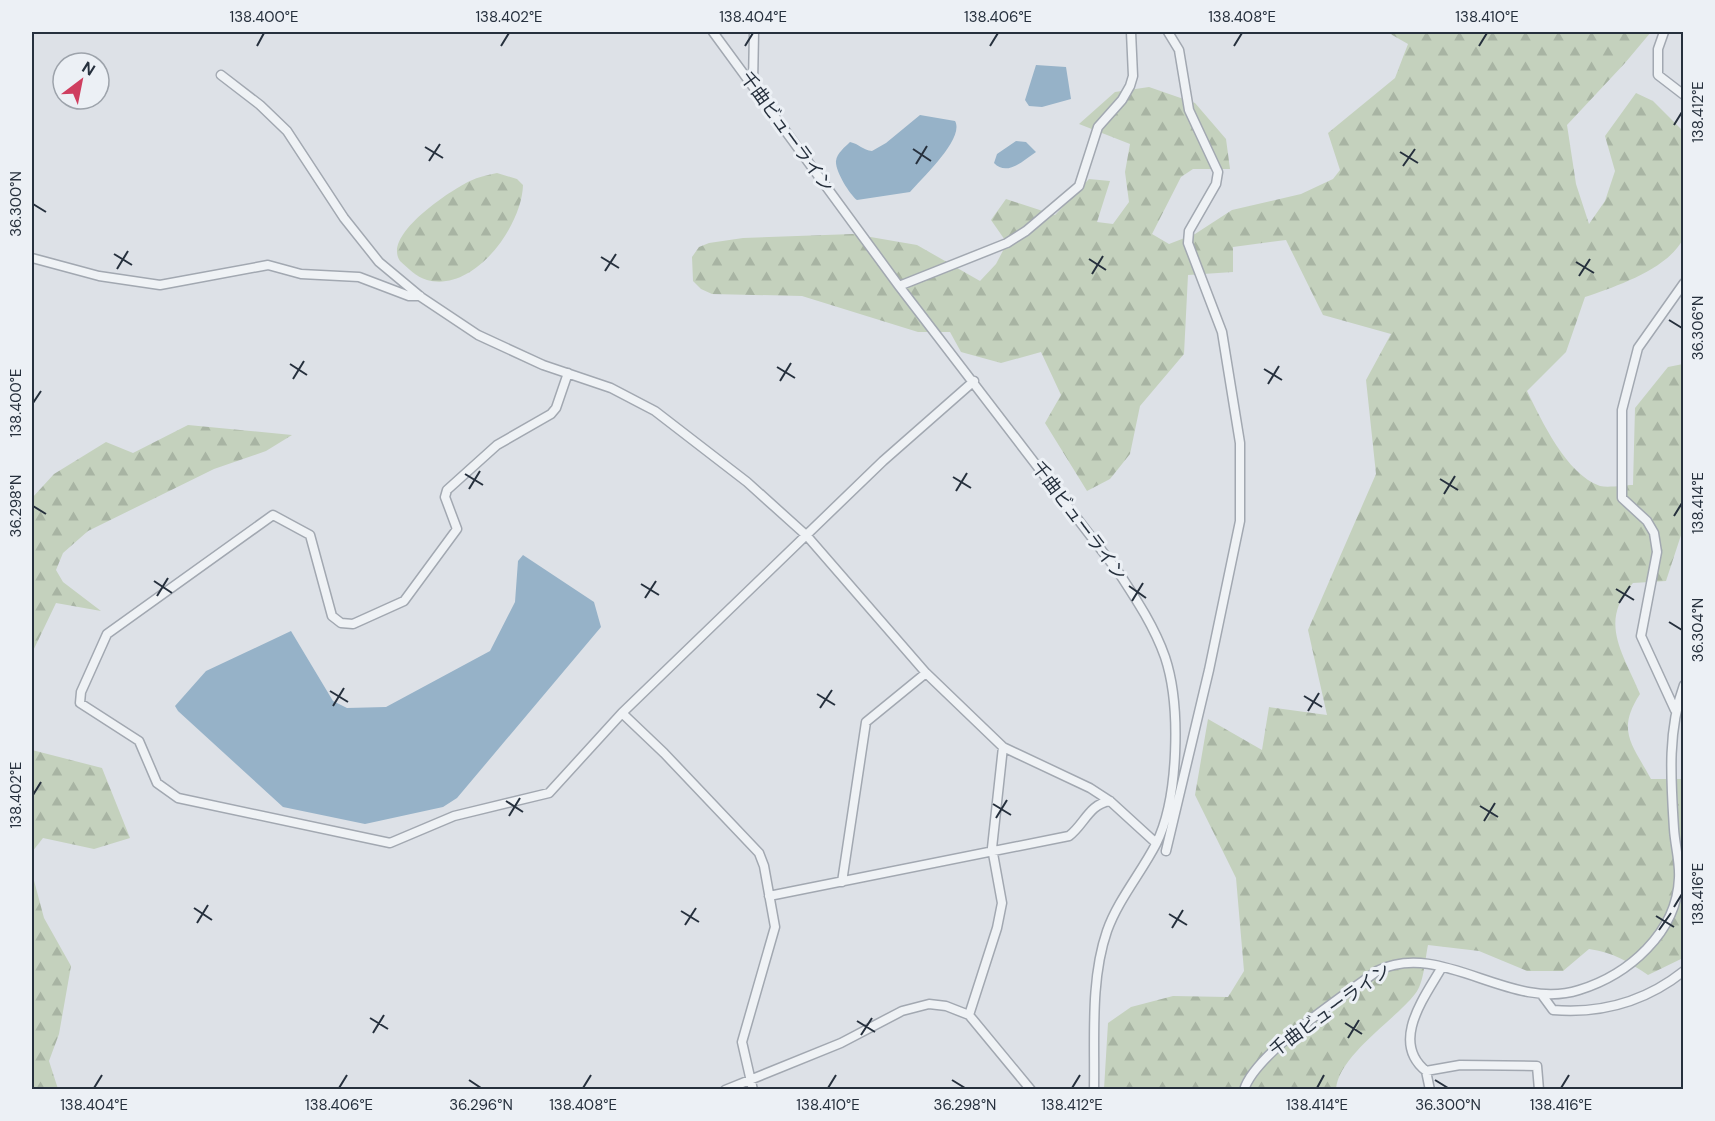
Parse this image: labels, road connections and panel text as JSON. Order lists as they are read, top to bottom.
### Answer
{
  "streets": {
    "street": ["千曲ビューライン"]
  },
  "north": "top right",
  "coordinates": [
    "138.400°E",
    "138.402°E",
    "138.404°E",
    "138.406°E",
    "138.408°E",
    "138.410°E",
    "138.412°E",
    "36.300°N",
    "36.306°N",
    "138.414°E",
    "36.298°N",
    "36.304°N",
    "138.416°E",
    "36.296°N"
  ]
}
